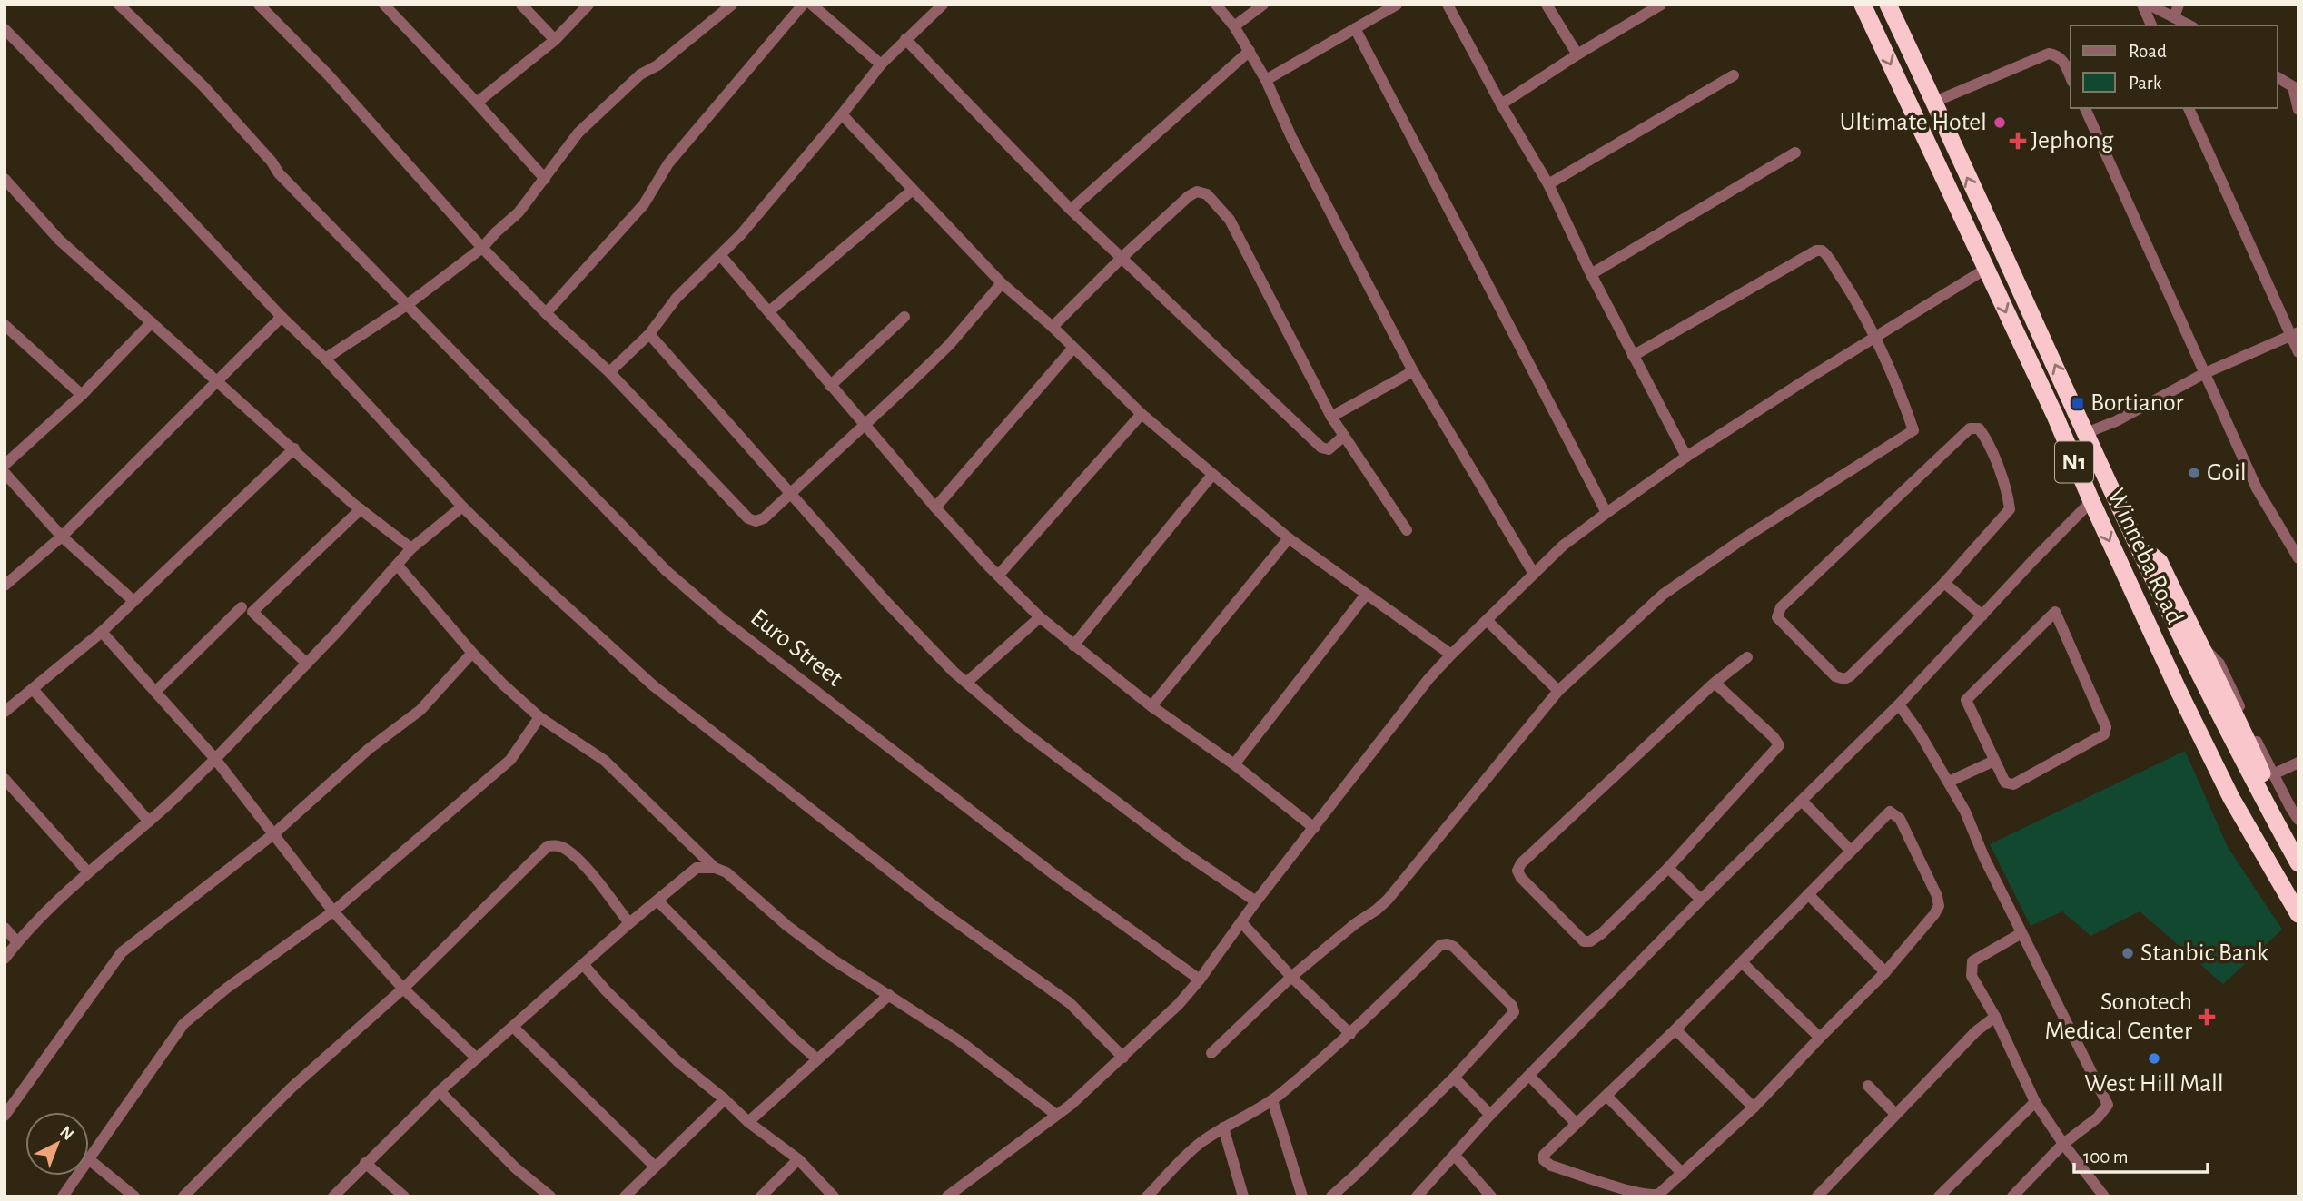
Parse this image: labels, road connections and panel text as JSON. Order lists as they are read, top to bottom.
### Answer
{
  "streets": {
    "highway": ["N1", "Winneba Road"],
    "street": ["Euro Street"]
  },
  "places": {
    "other": [
      "Ultimate Hotel",
      "Goil",
      "Stanbic Bank",
      "West Hill Mall"
    ],
    "health": ["Jephong", "Sonotech Medical Center"],
    "transit": ["Bortianor"]
  },
  "legend": ["Road", "Park"],
  "scale_bar": "100 m",
  "north": "top right"
}
